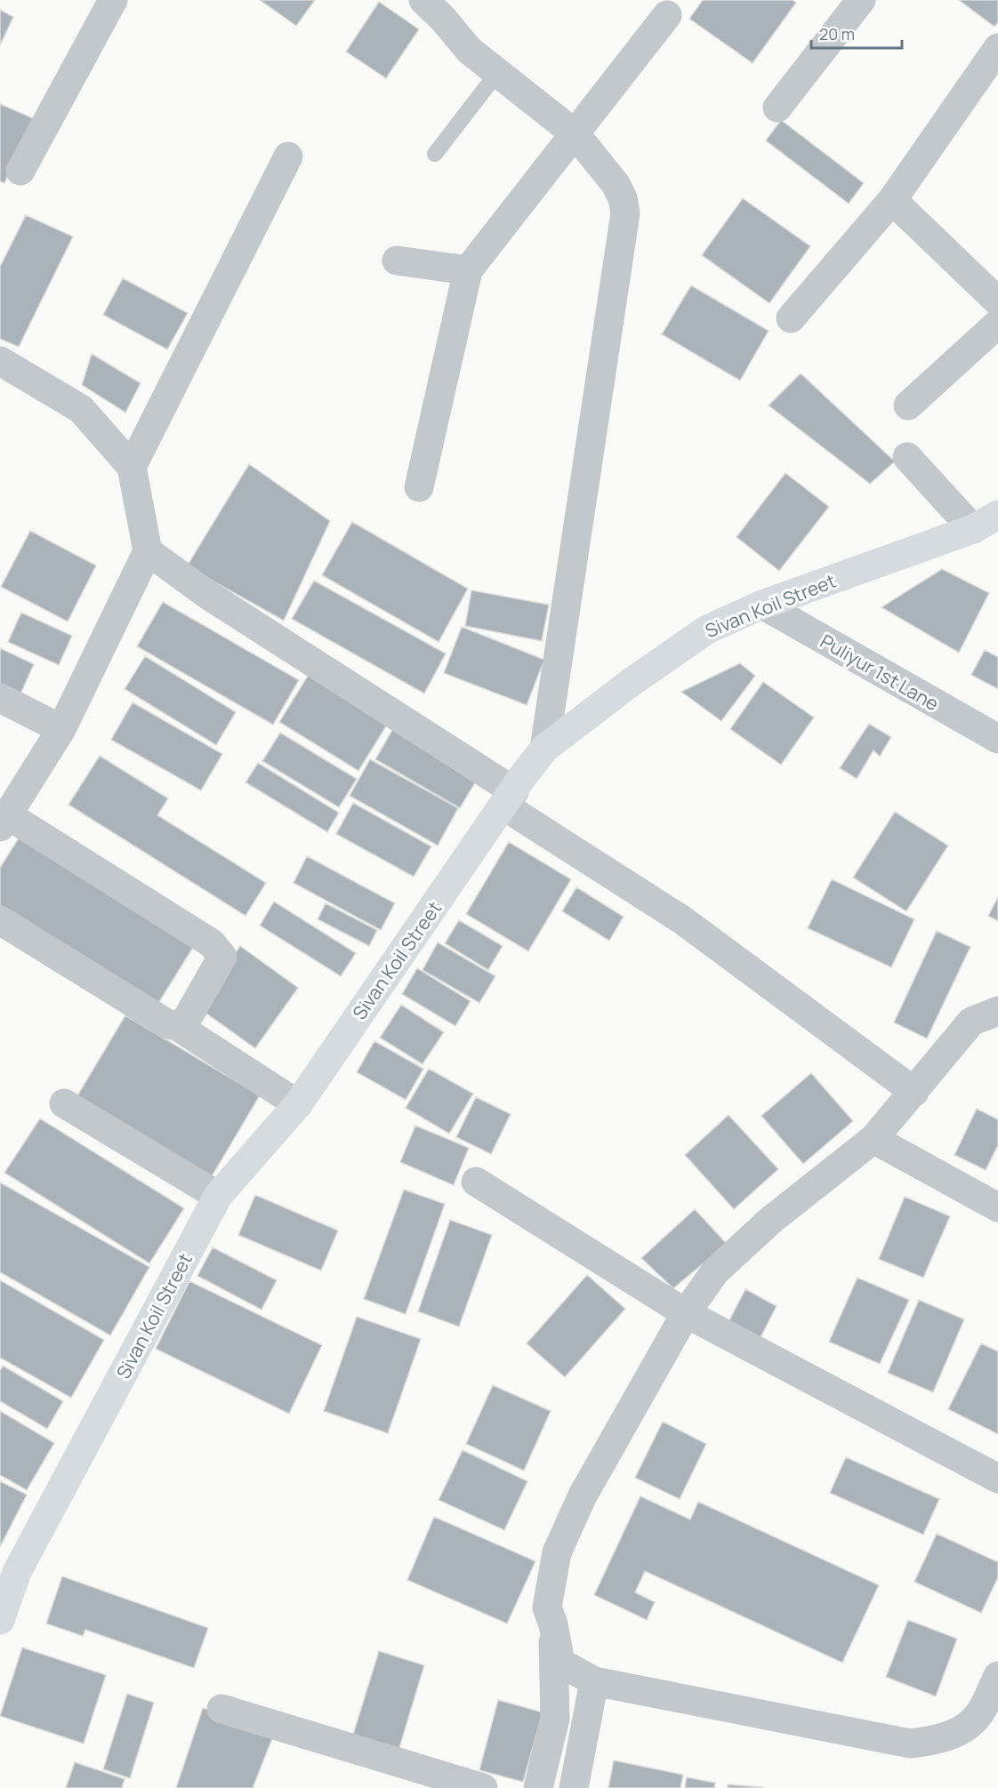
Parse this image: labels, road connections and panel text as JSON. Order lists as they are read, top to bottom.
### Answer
{
  "streets": {
    "street": ["Sivan Koil Street", "Puliyur 1st Lane"]
  },
  "crossings": [
    ["Sivan Koil Street", "Puliyur 1st Lane"]
  ],
  "scale_bar": "20 m"
}
